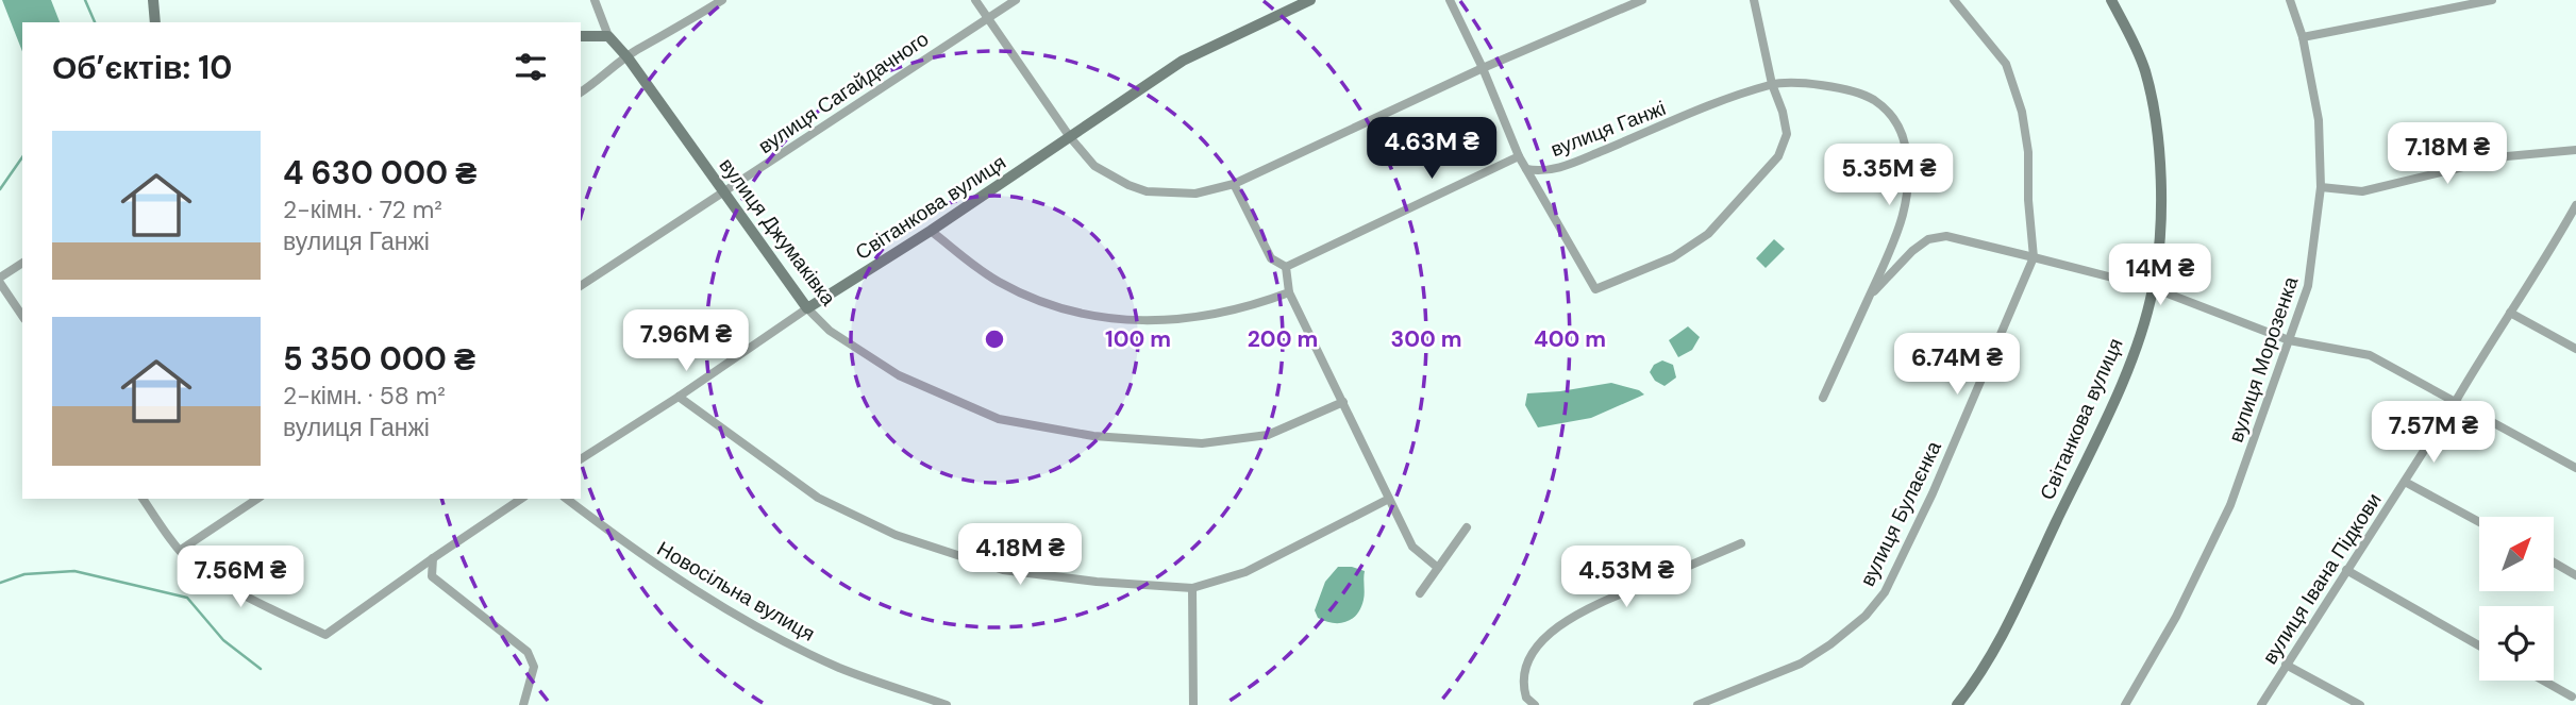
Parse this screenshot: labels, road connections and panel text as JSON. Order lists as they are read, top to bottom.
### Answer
{
  "streets": {
    "street": [
      "вулиця Сагайдачного",
      "вулиця Ганжі",
      "Світанкова вулиця",
      "вулиця Джумаківка",
      "вулиця Морозенка",
      "вулиця Булаєнка",
      "вулиця Івана Підкови",
      "Новосільна вулиця"
    ]
  },
  "crossings": [
    ["вулиця Сагайдачного", "вулиця Джумаківка"],
    ["Світанкова вулиця", "вулиця Джумаківка"]
  ],
  "north": "top right",
  "page": {
    "heading": "Об’єктів: 10",
    "list": [
      {
        "name": "4 630 000 ₴",
        "note": "2-кімн. · 72 m² · вулиця Ганжі"
      },
      {
        "name": "5 350 000 ₴",
        "note": "2-кімн. · 58 m² · вулиця Ганжі"
      }
    ],
    "price": [
      "4.63M ₴",
      "7.18M ₴",
      "5.35M ₴",
      "14M ₴",
      "7.96M ₴",
      "6.74M ₴",
      "7.57M ₴",
      "4.18M ₴",
      "7.56M ₴",
      "4.53M ₴"
    ]
  },
  "rings": [
    "100 m",
    "200 m",
    "300 m",
    "400 m"
  ]
}
